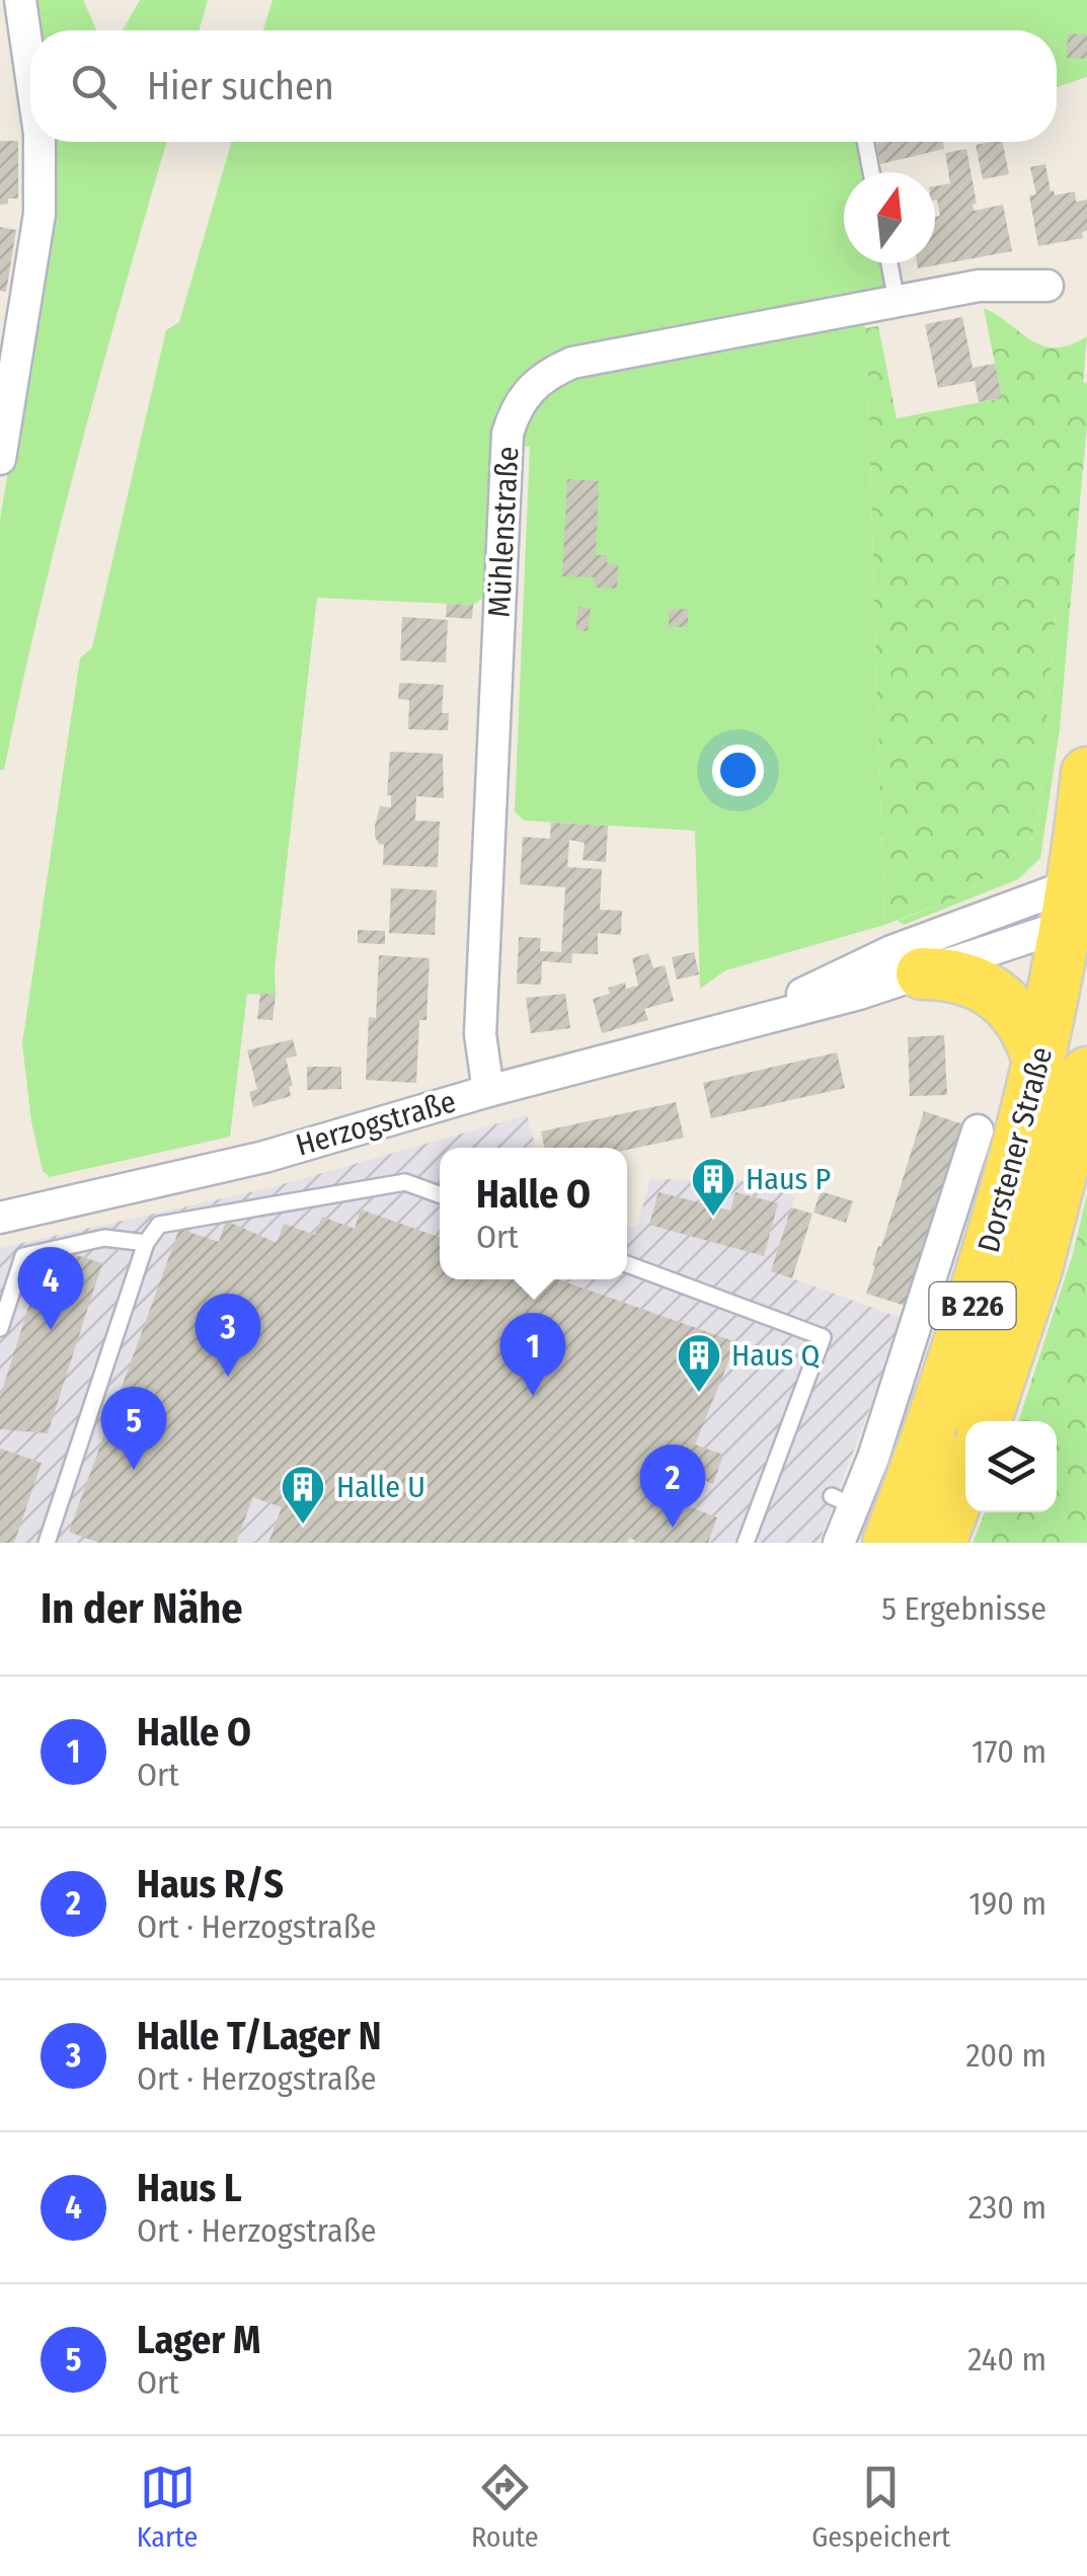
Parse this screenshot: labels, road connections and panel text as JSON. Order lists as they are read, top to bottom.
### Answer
{
  "streets": {
    "main road": ["Dorstener Straße", "B 226"],
    "street": ["Mühlenstraße", "Herzogstraße"]
  },
  "crossings": [
    ["Mühlenstraße", "Herzogstraße"],
    ["Herzogstraße", "Dorstener Straße"]
  ],
  "places": {
    "building": ["Haus P", "Haus Q", "Halle U"]
  },
  "north": "top",
  "page": {
    "search": "Hier suchen",
    "popup": ["Halle O", "Ort"],
    "pins": [
      "4",
      "3",
      "1",
      "5",
      "2"
    ],
    "heading": ["In der Nähe", "5 Ergebnisse"],
    "list": [
      {
        "mark": "1",
        "name": "Halle O",
        "note": "Ort",
        "value": "170 m"
      },
      {
        "mark": "2",
        "name": "Haus R/S",
        "note": "Ort · Herzogstraße",
        "value": "190 m"
      },
      {
        "mark": "3",
        "name": "Halle T/Lager N",
        "note": "Ort · Herzogstraße",
        "value": "200 m"
      },
      {
        "mark": "4",
        "name": "Haus L",
        "note": "Ort · Herzogstraße",
        "value": "230 m"
      },
      {
        "mark": "5",
        "name": "Lager M",
        "note": "Ort",
        "value": "240 m"
      }
    ],
    "nav": ["Karte", "Route", "Gespeichert"]
  }
}
